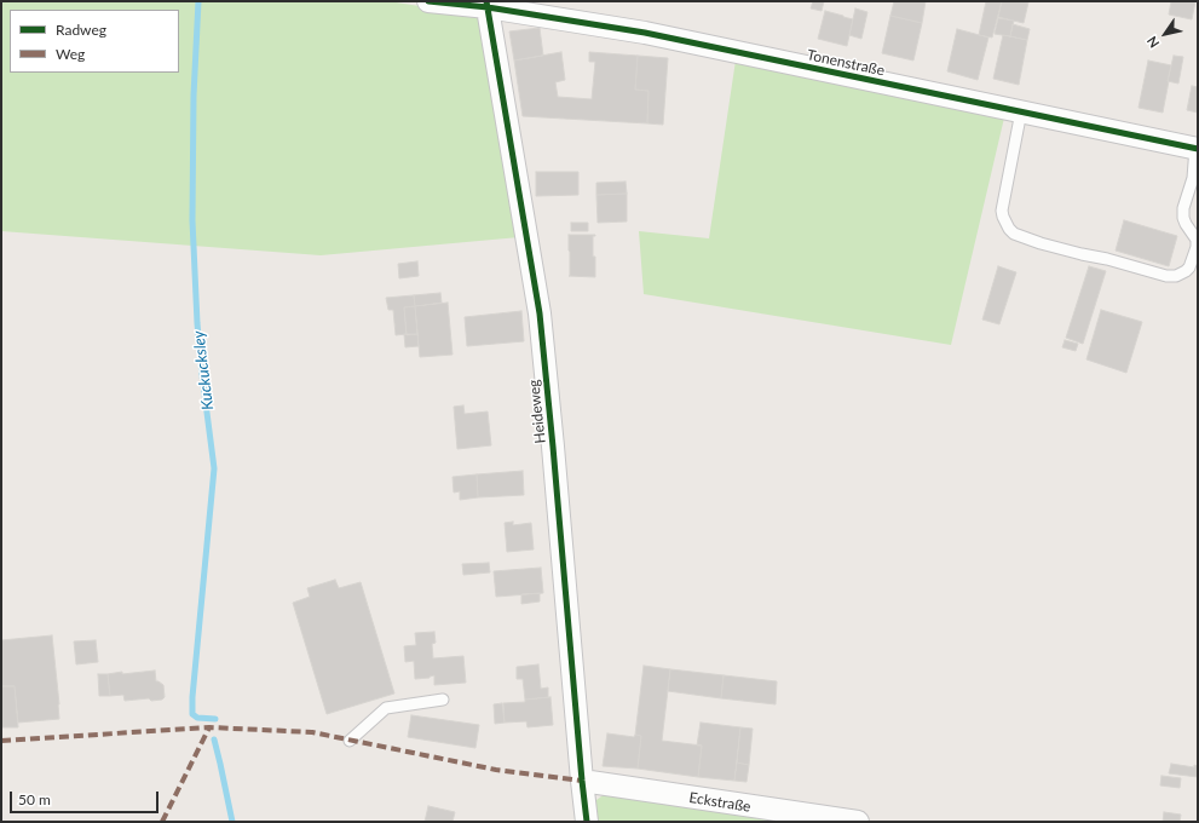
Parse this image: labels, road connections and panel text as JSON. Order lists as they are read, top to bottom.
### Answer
{
  "streets": {
    "street": ["Tonenstraße", "Heideweg", "Eckstraße"]
  },
  "crossings": [
    ["Tonenstraße", "Heideweg"],
    ["Heideweg", "Eckstraße"]
  ],
  "water": ["Kuckucksley"],
  "legend": ["Radweg", "Weg"],
  "scale_bar": "50 m",
  "north": "bottom left"
}
